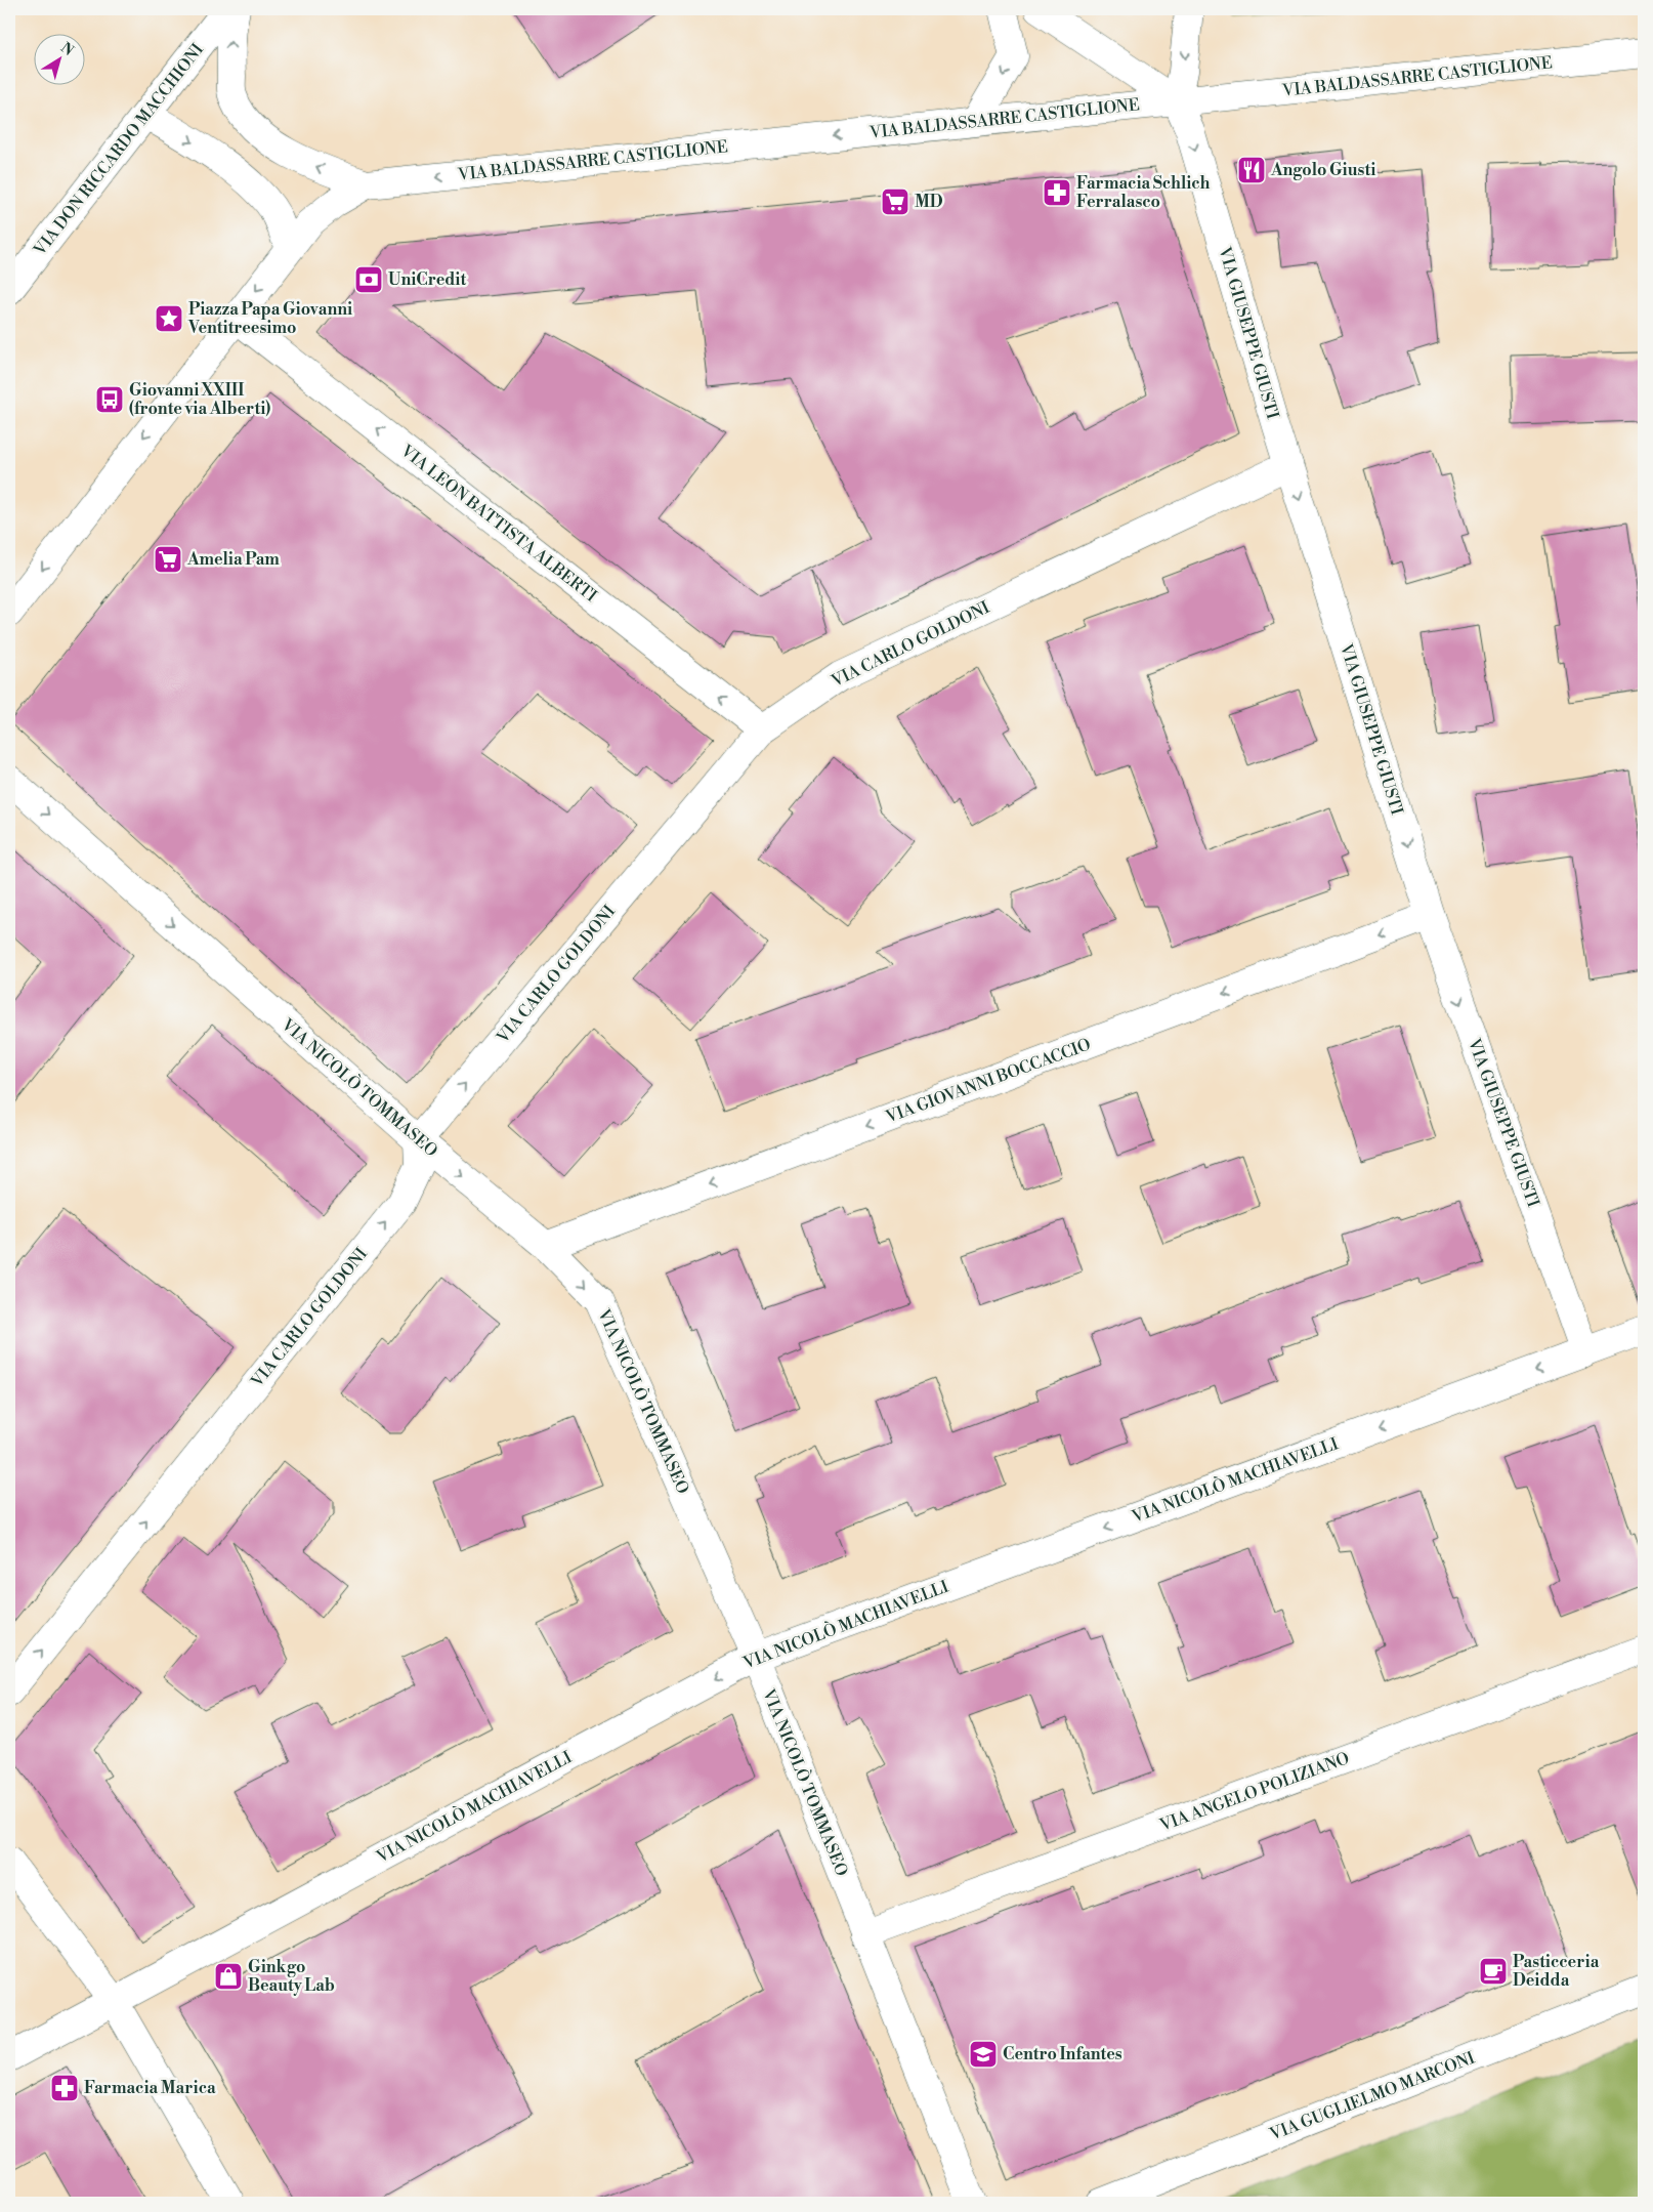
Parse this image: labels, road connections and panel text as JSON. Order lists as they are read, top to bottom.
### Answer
{
  "streets": {
    "street": [
      "VIA BALDASSARRE CASTIGLIONE",
      "VIA DON RICCARDO MACCHIONI",
      "VIA GIUSEPPE GIUSTI",
      "VIA LEON BATTISTA ALBERTI",
      "VIA CARLO GOLDONI",
      "VIA GIOVANNI BOCCACCIO",
      "VIA NICOLÒ TOMMASEO",
      "VIA NICOLÒ MACHIAVELLI",
      "VIA ANGELO POLIZIANO",
      "VIA GUGLIELMO MARCONI"
    ]
  },
  "crossings": [
    ["VIA BALDASSARRE CASTIGLIONE", "VIA GIUSEPPE GIUSTI"],
    ["VIA GIUSEPPE GIUSTI", "VIA CARLO GOLDONI"],
    ["VIA GIUSEPPE GIUSTI", "VIA GIOVANNI BOCCACCIO"],
    ["VIA GIUSEPPE GIUSTI", "VIA NICOLÒ MACHIAVELLI"],
    ["VIA LEON BATTISTA ALBERTI", "VIA CARLO GOLDONI"],
    ["VIA CARLO GOLDONI", "VIA NICOLÒ TOMMASEO"],
    ["VIA GIOVANNI BOCCACCIO", "VIA NICOLÒ TOMMASEO"],
    ["VIA NICOLÒ TOMMASEO", "VIA NICOLÒ MACHIAVELLI"],
    ["VIA NICOLÒ TOMMASEO", "VIA ANGELO POLIZIANO"]
  ],
  "one_way": [
    "VIA BALDASSARRE CASTIGLIONE",
    "VIA GIUSEPPE GIUSTI",
    "VIA LEON BATTISTA ALBERTI",
    "VIA CARLO GOLDONI",
    "VIA GIOVANNI BOCCACCIO",
    "VIA NICOLÒ TOMMASEO",
    "VIA NICOLÒ MACHIAVELLI"
  ],
  "places": {
    "restaurant": ["Angolo Giusti"],
    "pharmacy": ["Farmacia Schlich Ferralasco", "Farmacia Marica"],
    "supermarket": ["MD", "Amelia Pam"],
    "bank": ["UniCredit"],
    "place": ["Piazza Papa Giovanni Ventitreesimo"],
    "bus stop": ["Giovanni XXIII (fronte via Alberti)"],
    "cafe": ["Pasticceria Deidda"],
    "shop": ["Ginkgo Beauty Lab"],
    "school or university": ["Centro Infantes"]
  },
  "north": "top right"
}
